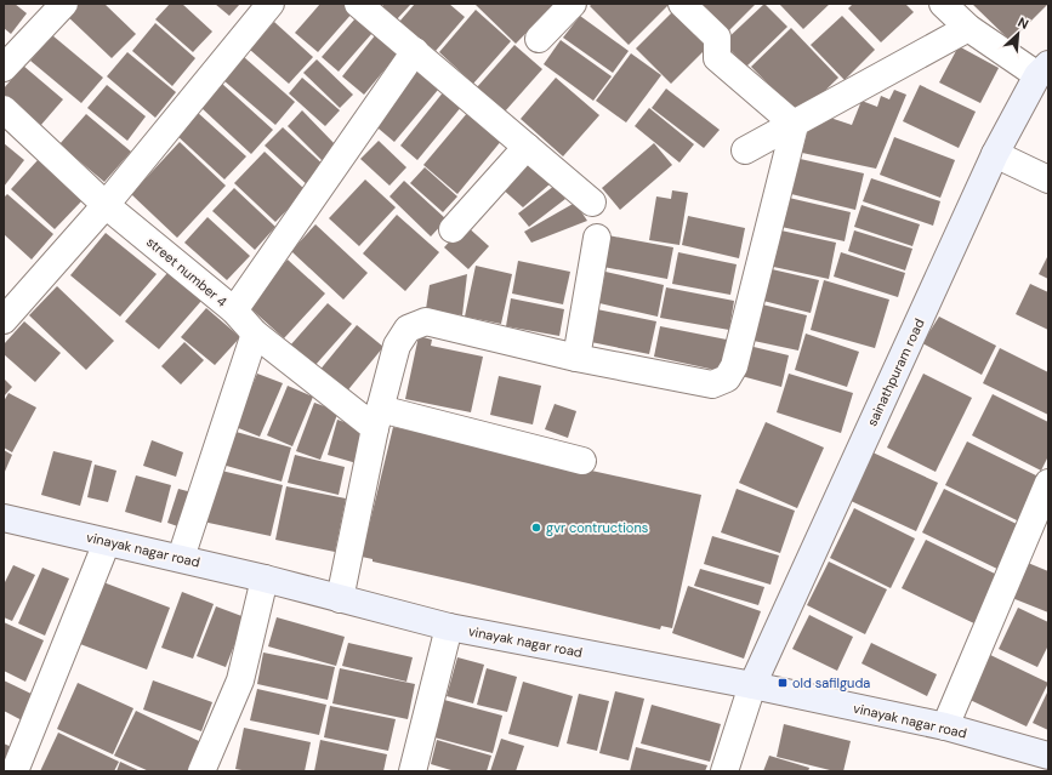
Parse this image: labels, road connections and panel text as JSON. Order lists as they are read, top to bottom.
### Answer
{
  "streets": {
    "street": ["street number 4", "sainathpuram road", "vinayak nagar road"]
  },
  "crossings": [
    ["sainathpuram road", "vinayak nagar road"]
  ],
  "places": {
    "other": ["gvr contructions"],
    "transit": ["old safilguda"]
  },
  "north": "top right"
}
